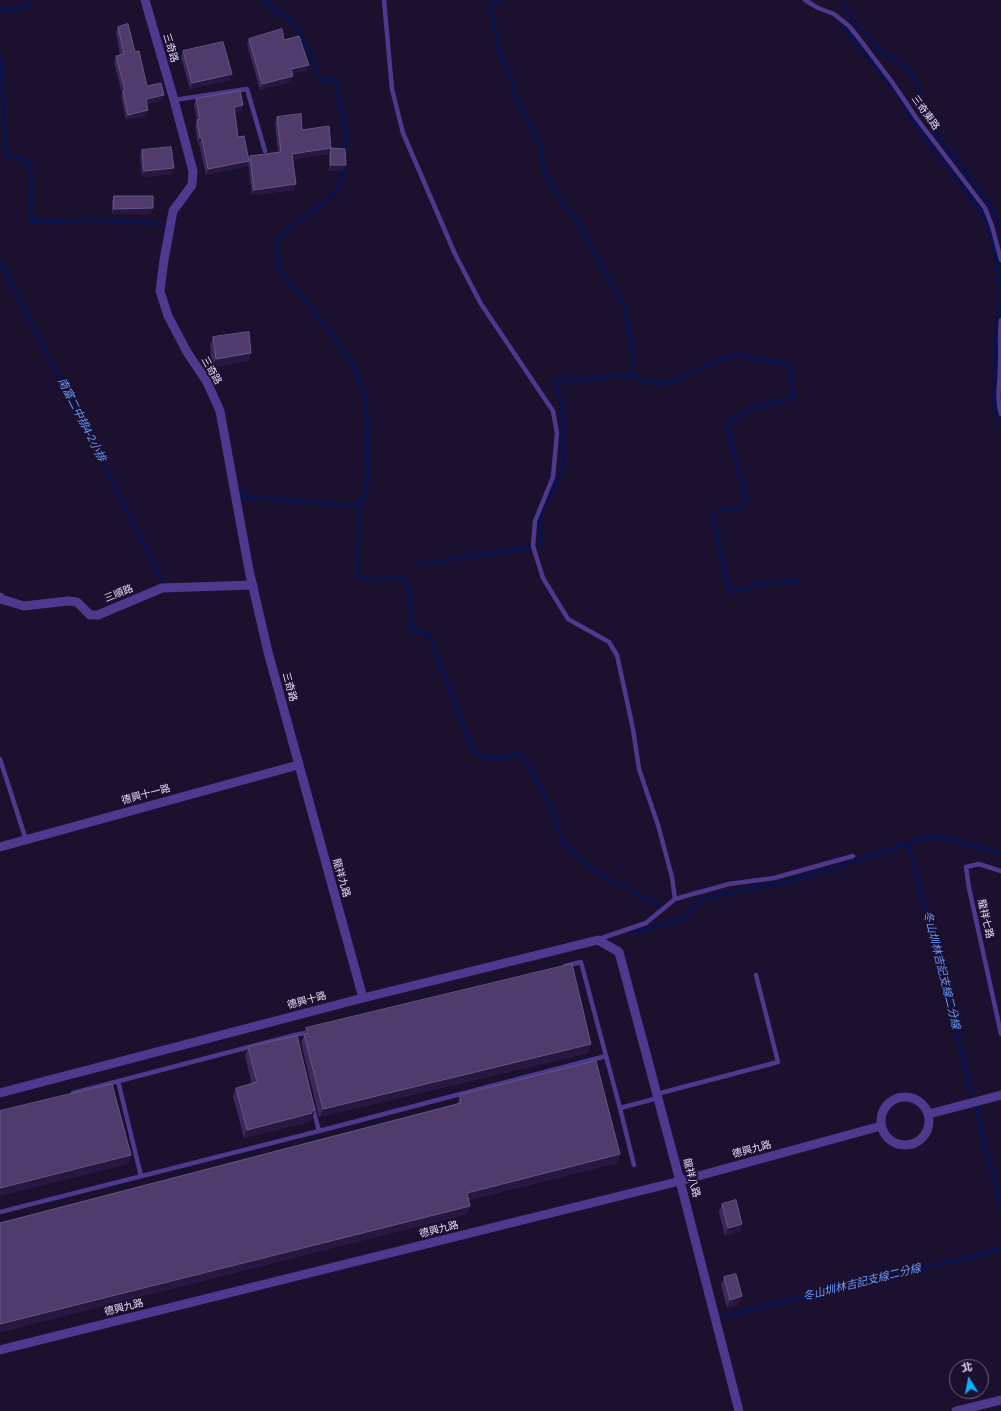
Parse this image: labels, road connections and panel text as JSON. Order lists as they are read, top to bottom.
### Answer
{
  "streets": {
    "street": [
      "三奇路",
      "三順路",
      "德興十一路",
      "龍祥九路",
      "德興十路",
      "德興九路",
      "龍祥八路"
    ],
    "lane": ["三奇東路", "龍祥七路"]
  },
  "crossings": [
    ["三奇路", "三順路"],
    ["三奇路", "德興十一路"],
    ["三奇路", "龍祥九路"],
    ["德興十一路", "龍祥九路"],
    ["龍祥九路", "德興十路"],
    ["德興十路", "龍祥八路"],
    ["德興九路", "龍祥八路"]
  ],
  "water": ["南富二中排4-2小排", "冬山圳林吉記支線二分線"],
  "north": "top"
}
